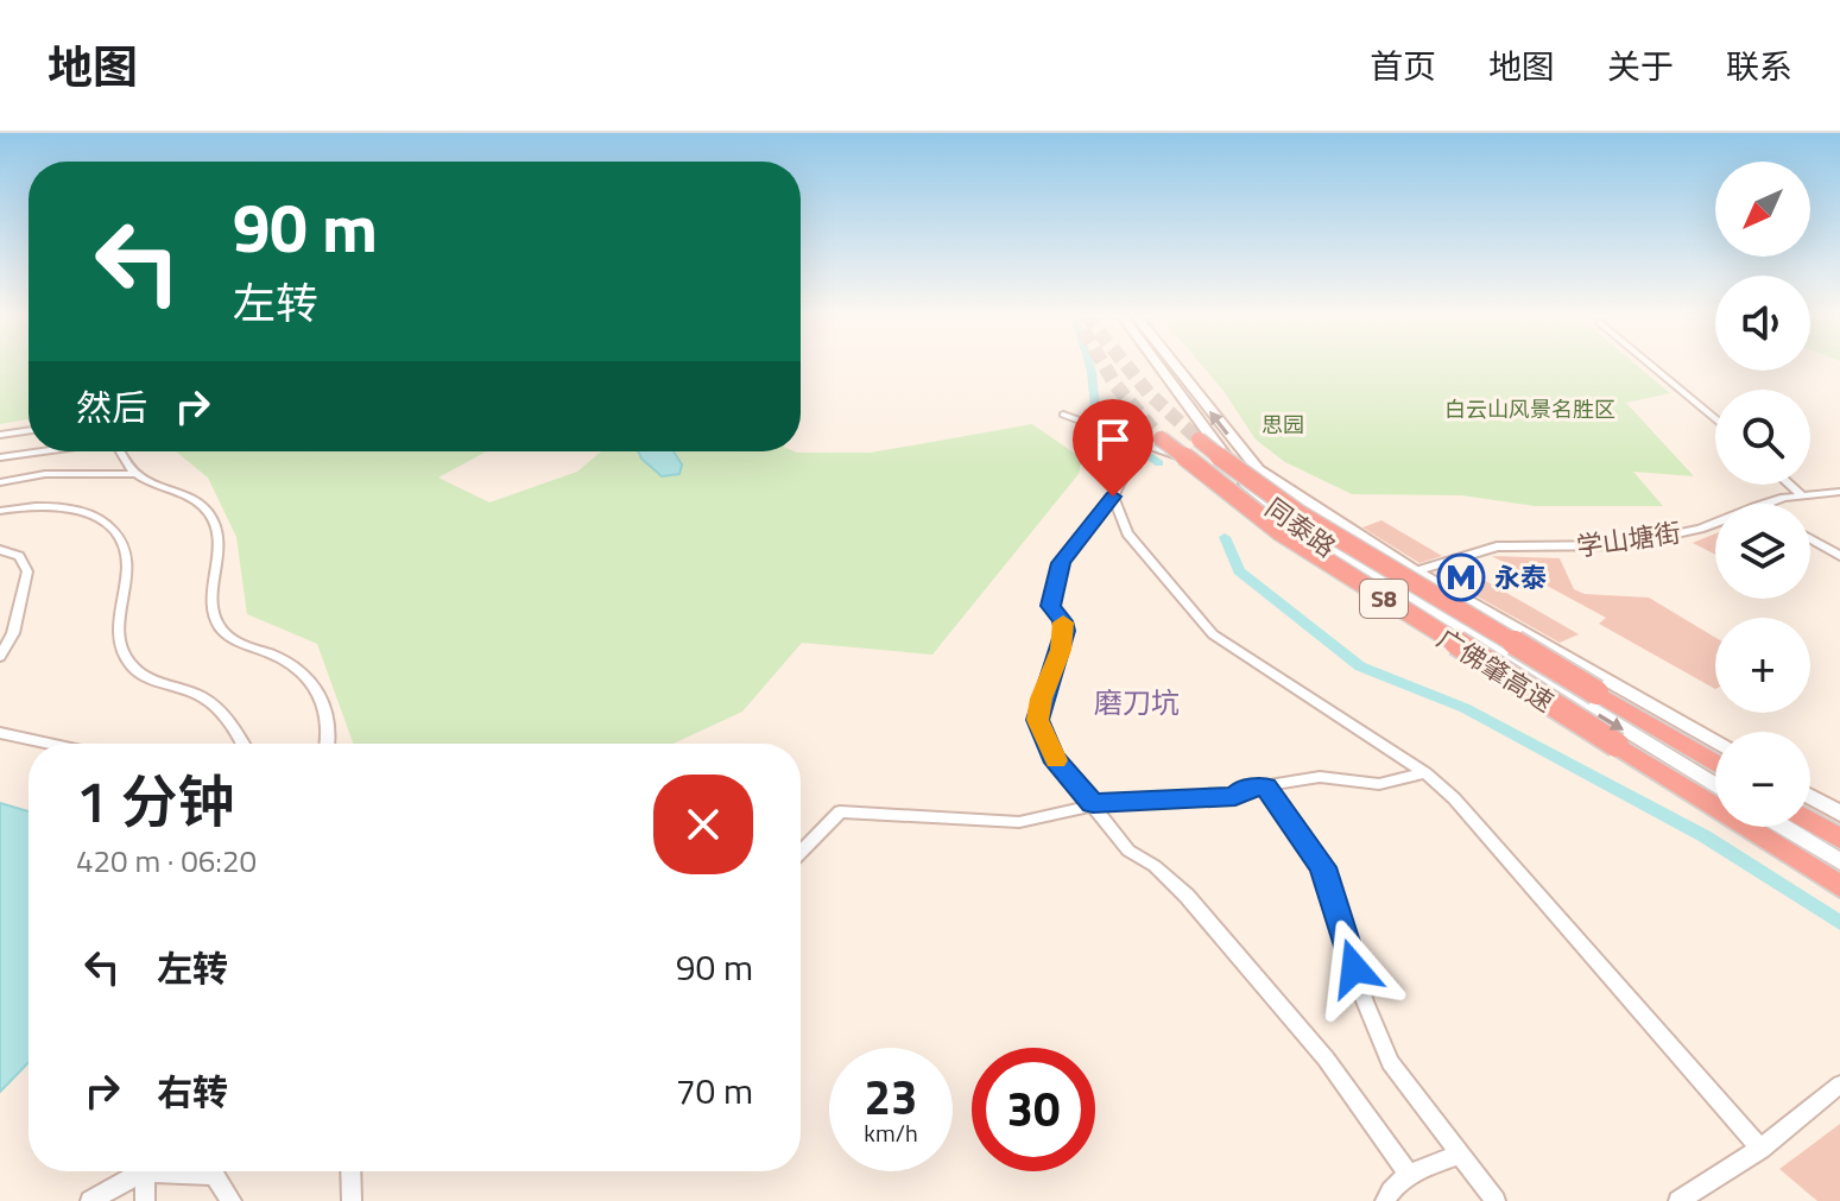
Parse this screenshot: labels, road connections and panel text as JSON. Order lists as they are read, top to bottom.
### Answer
{
  "streets": {
    "highway": ["S8", "广佛肇高速"],
    "main road": ["同泰路"],
    "street": ["学山塘街"]
  },
  "crossings": [
    ["同泰路", "学山塘街"]
  ],
  "districts": ["磨刀坑"],
  "parks": ["白云山风景名胜区", "思园"],
  "places": {
    "metro station": ["永泰"]
  },
  "north": "bottom left",
  "page": {
    "header": "地图",
    "nav": [
      "首页",
      "地图",
      "关于",
      "联系"
    ],
    "map_buttons": ["+", "−"],
    "turn": ["90 m", "左转"],
    "then": "然后",
    "heading": ["1 分钟", "420 m · 06:20"],
    "list": [
      {
        "name": "左转",
        "value": "90 m"
      },
      {
        "name": "右转",
        "value": "70 m"
      }
    ],
    "speed": "23 km/h",
    "limit": "30"
  }
}
